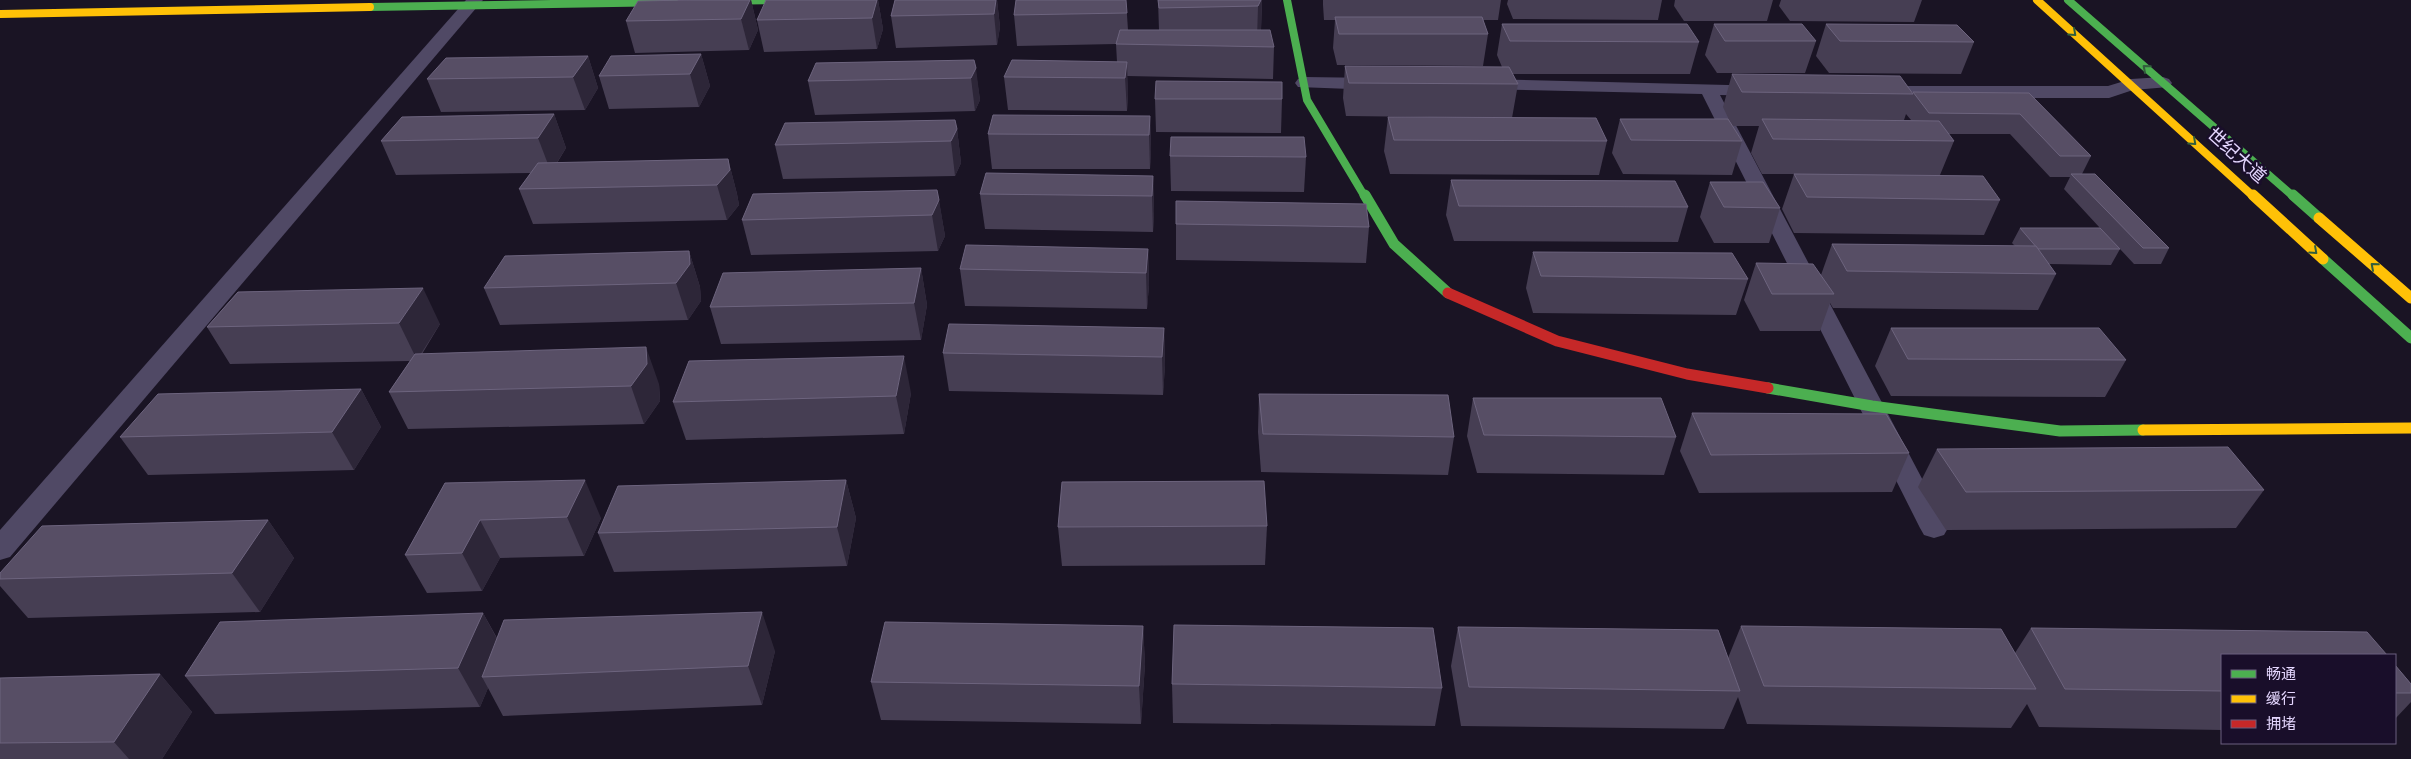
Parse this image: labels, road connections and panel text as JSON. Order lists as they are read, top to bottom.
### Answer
{
  "streets": {
    "street": ["世纪大道"]
  },
  "legend": ["畅通", "缓行", "拥堵"]
}
